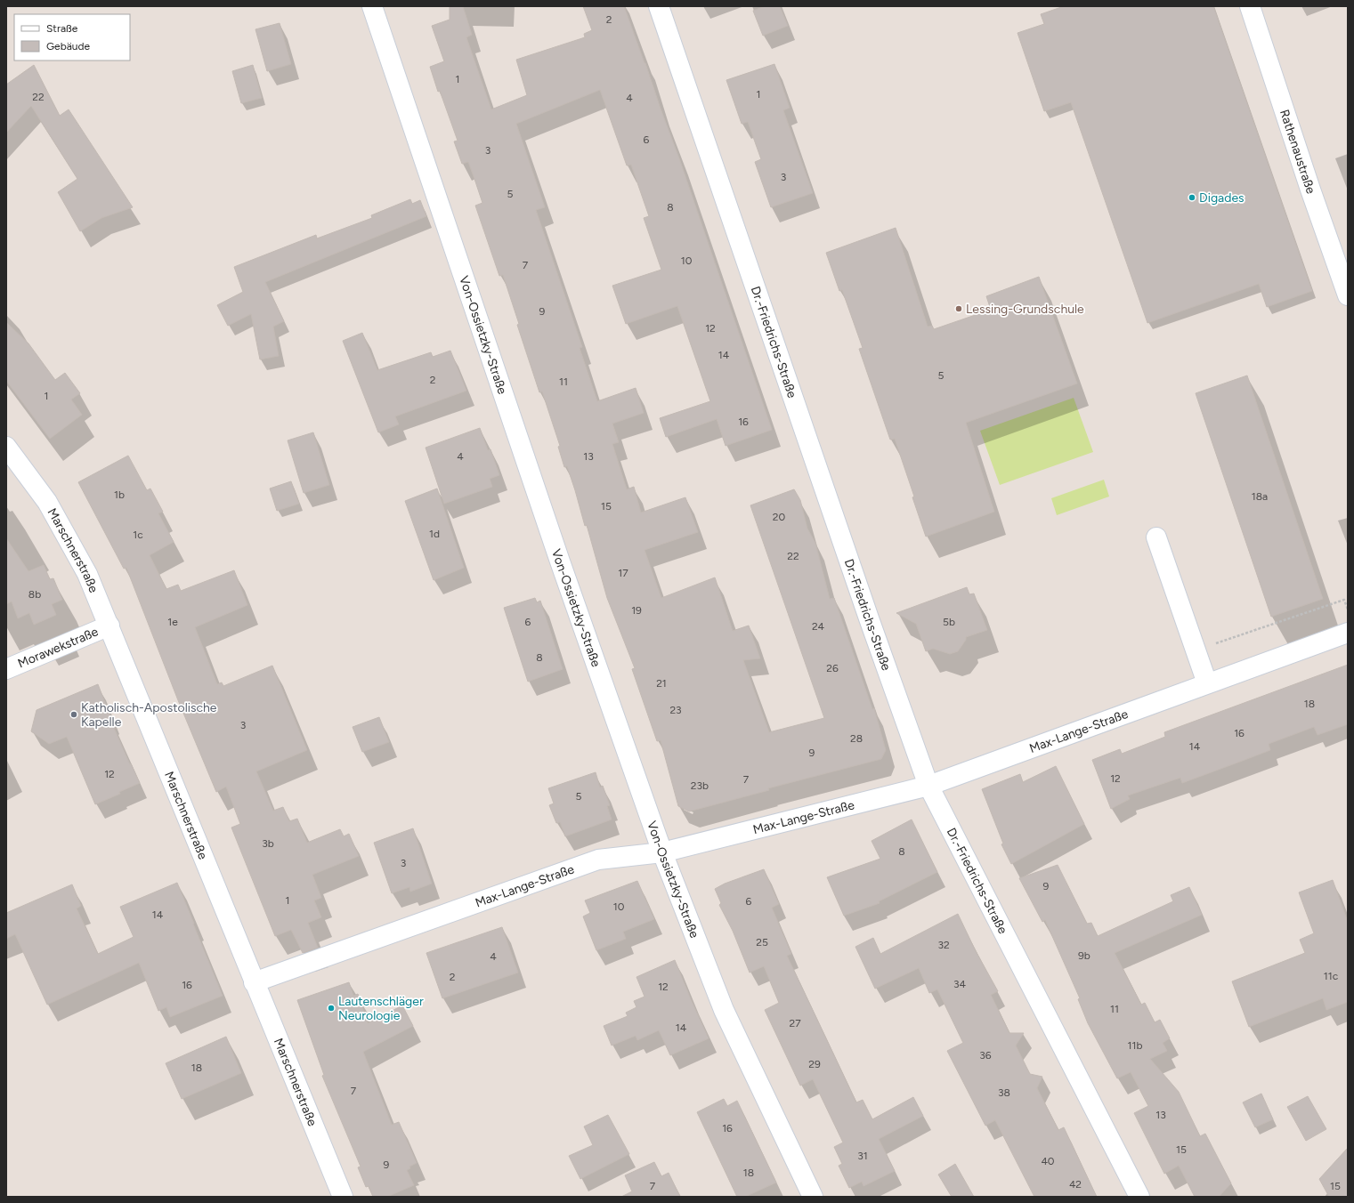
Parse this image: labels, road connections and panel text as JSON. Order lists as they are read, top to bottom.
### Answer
{
  "streets": {
    "street": [
      "Rathenaustraße",
      "Von-Ossietzky-Straße",
      "Dr.-Friedrichs-Straße",
      "Marschnerstraße",
      "Morawekstraße",
      "Max-Lange-Straße"
    ]
  },
  "crossings": [
    ["Von-Ossietzky-Straße", "Max-Lange-Straße"],
    ["Dr.-Friedrichs-Straße", "Max-Lange-Straße"],
    ["Marschnerstraße", "Morawekstraße"],
    ["Marschnerstraße", "Max-Lange-Straße"]
  ],
  "places": [
    "Digades",
    "Lessing-Grundschule",
    "Katholisch-Apostolische Kapelle",
    "Lautenschläger Neurologie"
  ],
  "house_numbers": [
    "2",
    "1",
    "1",
    "22",
    "4",
    "6",
    "3",
    "3",
    "5",
    "8",
    "10",
    "7",
    "9",
    "12",
    "14",
    "5",
    "2",
    "11",
    "1",
    "16",
    "4",
    "13",
    "1b",
    "18a",
    "15",
    "20",
    "1d",
    "1c",
    "22",
    "17",
    "8b",
    "19",
    "1e",
    "6",
    "5b",
    "24",
    "8",
    "26",
    "21",
    "18",
    "23",
    "3",
    "16",
    "28",
    "14",
    "9",
    "12",
    "12",
    "7",
    "23b",
    "5",
    "3b",
    "8",
    "3",
    "9",
    "1",
    "6",
    "10",
    "14",
    "25",
    "32",
    "9b",
    "4",
    "11c",
    "2",
    "34",
    "16",
    "12",
    "11",
    "27",
    "14",
    "11b",
    "36",
    "29",
    "18",
    "7",
    "38",
    "13",
    "16",
    "15",
    "31",
    "40",
    "9",
    "18",
    "42",
    "7",
    "15"
  ],
  "legend": ["Straße", "Gebäude"]
}
